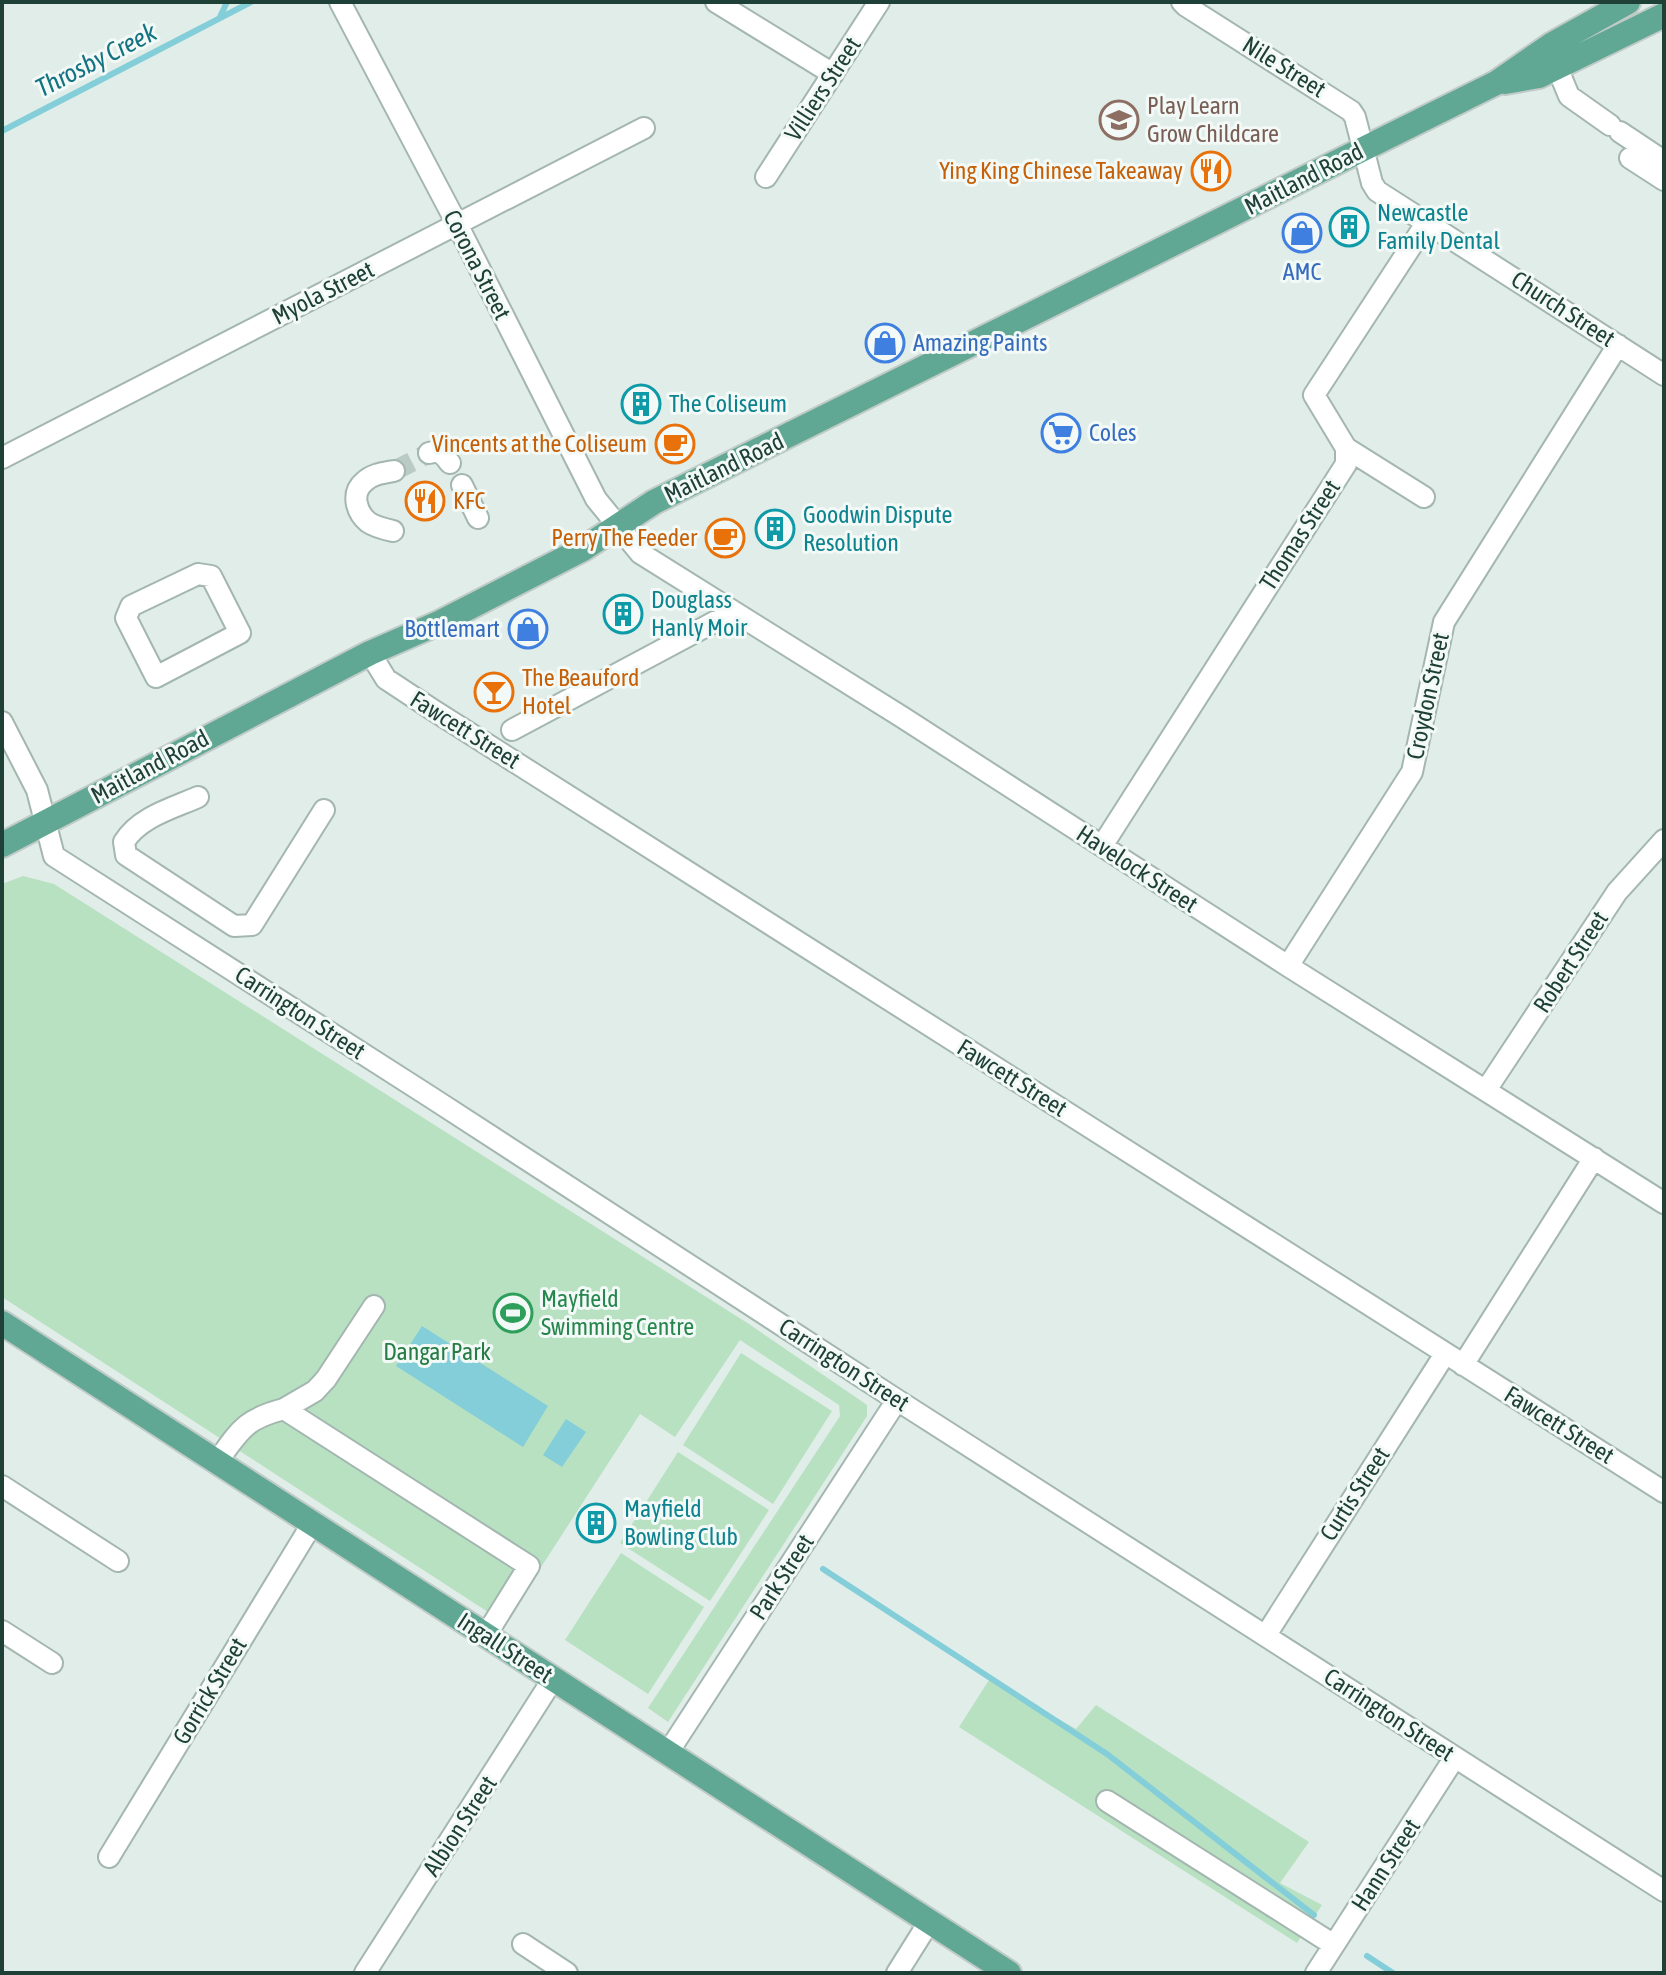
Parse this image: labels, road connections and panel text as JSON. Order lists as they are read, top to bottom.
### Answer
{
  "streets": {
    "main road": ["Maitland Road", "Ingall Street"],
    "street": [
      "Nile Street",
      "Villiers Street",
      "Corona Street",
      "Myola Street",
      "Church Street",
      "Thomas Street",
      "Croydon Street",
      "Fawcett Street",
      "Havelock Street",
      "Robert Street",
      "Carrington Street",
      "Curtis Street",
      "Park Street",
      "Gorrick Street",
      "Albion Street",
      "Hann Street"
    ]
  },
  "crossings": [
    ["Nile Street", "Maitland Road"],
    ["Nile Street", "Church Street"],
    ["Maitland Road", "Corona Street"],
    ["Maitland Road", "Church Street"],
    ["Maitland Road", "Fawcett Street"],
    ["Maitland Road", "Havelock Street"],
    ["Maitland Road", "Carrington Street"],
    ["Corona Street", "Myola Street"],
    ["Corona Street", "Havelock Street"],
    ["Church Street", "Thomas Street"],
    ["Church Street", "Croydon Street"],
    ["Thomas Street", "Havelock Street"],
    ["Croydon Street", "Havelock Street"],
    ["Fawcett Street", "Curtis Street"],
    ["Havelock Street", "Robert Street"],
    ["Carrington Street", "Curtis Street"],
    ["Carrington Street", "Park Street"],
    ["Carrington Street", "Hann Street"],
    ["Park Street", "Ingall Street"],
    ["Ingall Street", "Gorrick Street"],
    ["Ingall Street", "Albion Street"]
  ],
  "water": ["Throsby Creek"],
  "parks": ["Dangar Park"],
  "places": {
    "school or university": ["Play Learn Grow Childcare"],
    "restaurant": ["Ying King Chinese Takeaway", "KFC"],
    "building": [
      "Newcastle Family Dental",
      "The Coliseum",
      "Goodwin Dispute Resolution",
      "Douglass Hanly Moir",
      "Mayfield Bowling Club"
    ],
    "shop": ["AMC", "Amazing Paints", "Bottlemart"],
    "supermarket": ["Coles"],
    "cafe": ["Vincents at the Coliseum", "Perry The Feeder"],
    "bar": ["The Beauford Hotel"],
    "sports": ["Mayfield Swimming Centre"]
  }
}
